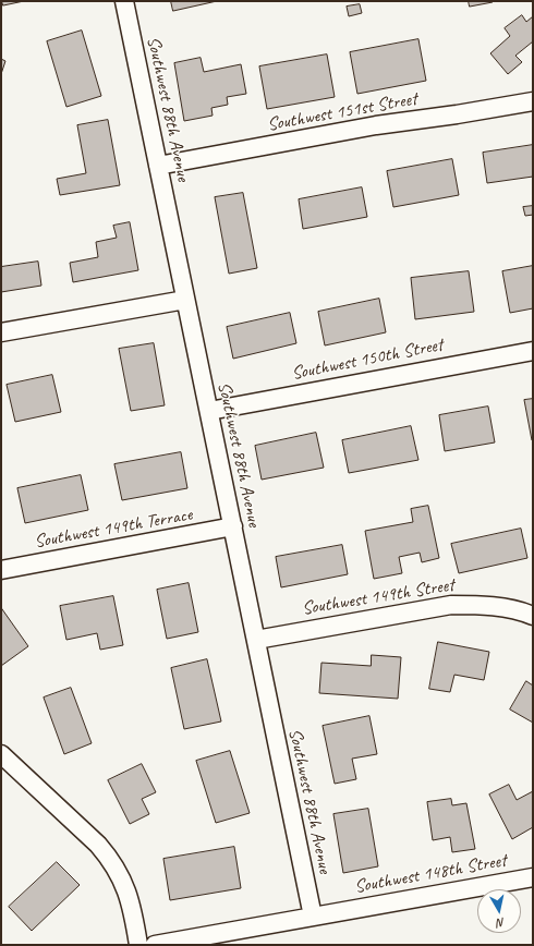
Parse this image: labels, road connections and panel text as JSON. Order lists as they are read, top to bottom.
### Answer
{
  "streets": {
    "street": [
      "Southwest 88th Avenue",
      "Southwest 151st Street",
      "Southwest 150th Street",
      "Southwest 149th Terrace",
      "Southwest 149th Street",
      "Southwest 148th Street"
    ]
  },
  "crossings": [
    ["Southwest 88th Avenue", "Southwest 151st Street"],
    ["Southwest 88th Avenue", "Southwest 150th Street"],
    ["Southwest 88th Avenue", "Southwest 149th Terrace"],
    ["Southwest 88th Avenue", "Southwest 149th Street"],
    ["Southwest 88th Avenue", "Southwest 148th Street"]
  ],
  "north": "bottom"
}
